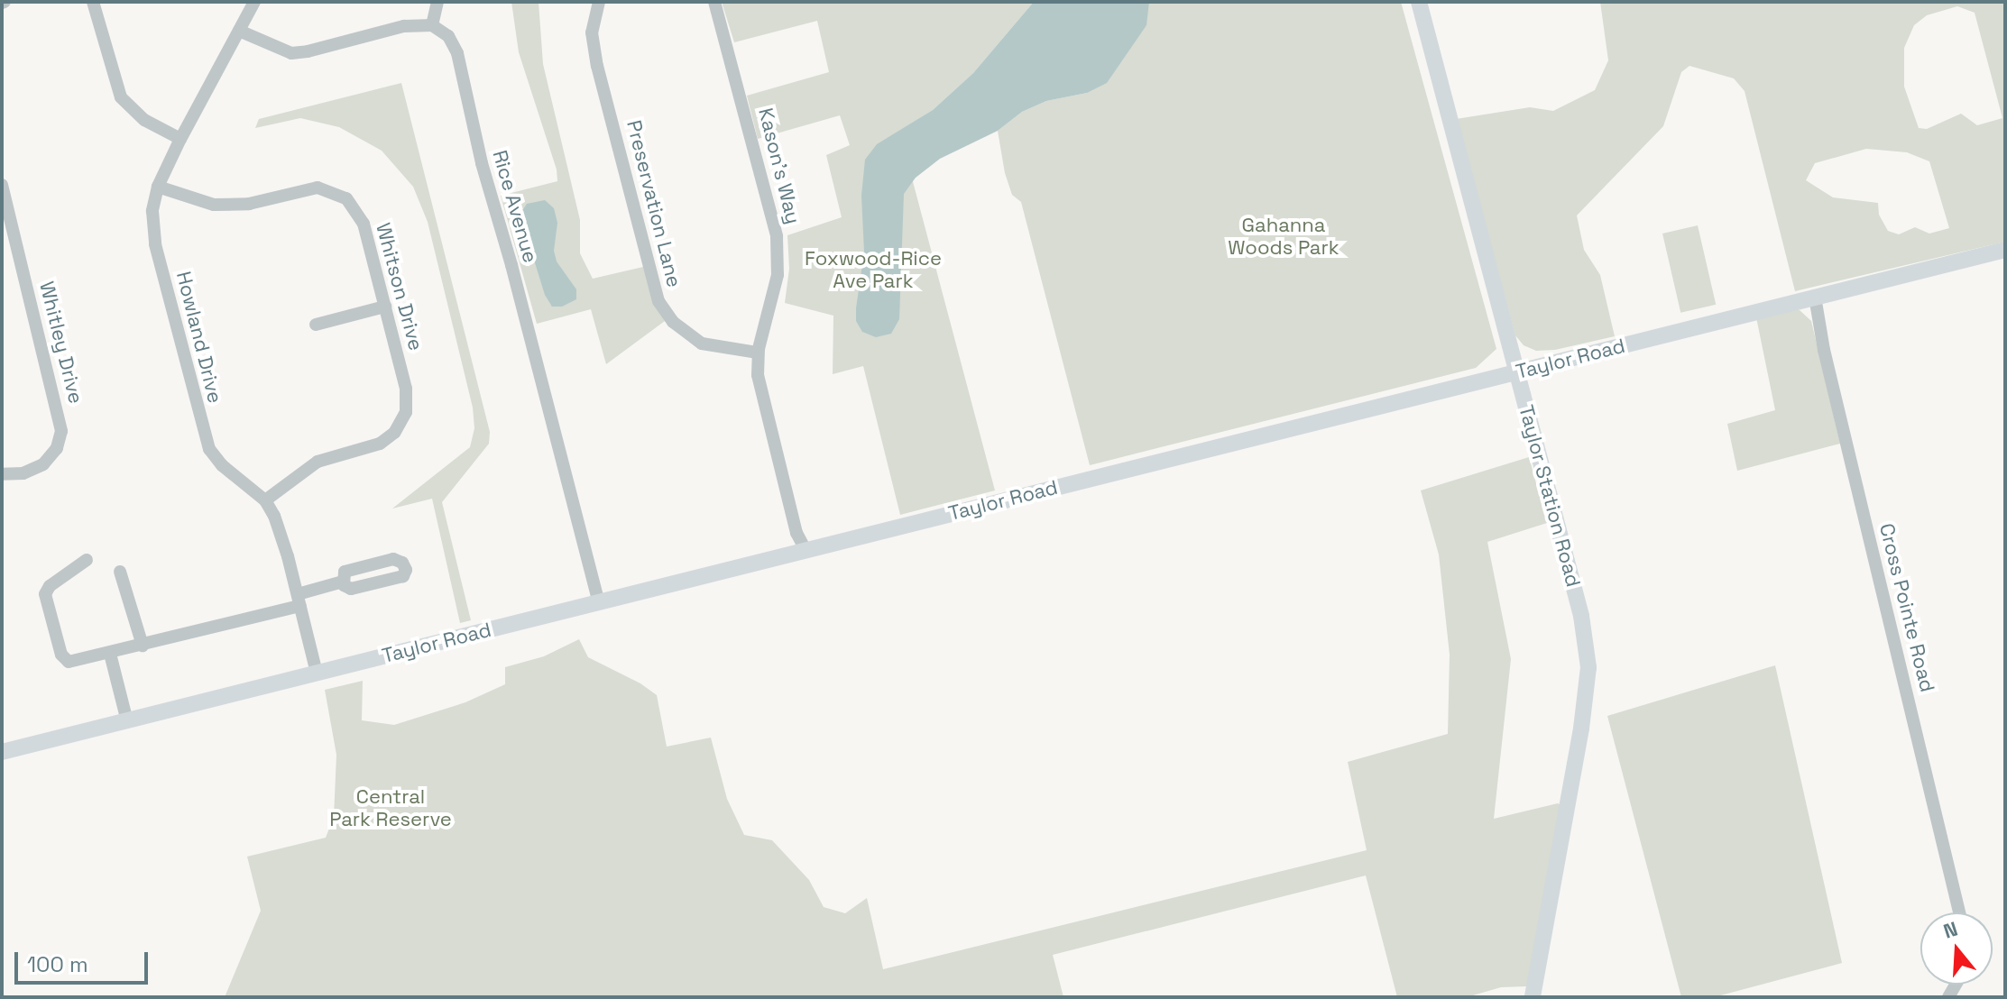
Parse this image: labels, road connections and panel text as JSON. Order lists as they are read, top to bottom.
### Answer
{
  "streets": {
    "main road": ["Taylor Road", "Taylor Station Road"],
    "street": [
      "Kason's Way",
      "Preservation Lane",
      "Rice Avenue",
      "Whitson Drive",
      "Howland Drive",
      "Whitley Drive",
      "Cross Pointe Road"
    ]
  },
  "crossings": [
    ["Kason's Way", "Preservation Lane"],
    ["Kason's Way", "Taylor Road"],
    ["Rice Avenue", "Taylor Road"],
    ["Whitson Drive", "Howland Drive"],
    ["Howland Drive", "Taylor Road"],
    ["Taylor Road", "Taylor Station Road"],
    ["Taylor Road", "Cross Pointe Road"]
  ],
  "parks": ["Gahanna Woods Park", "Foxwood-Rice Ave Park", "Central Park Reserve"],
  "scale_bar": "100 m",
  "north": "top"
}
